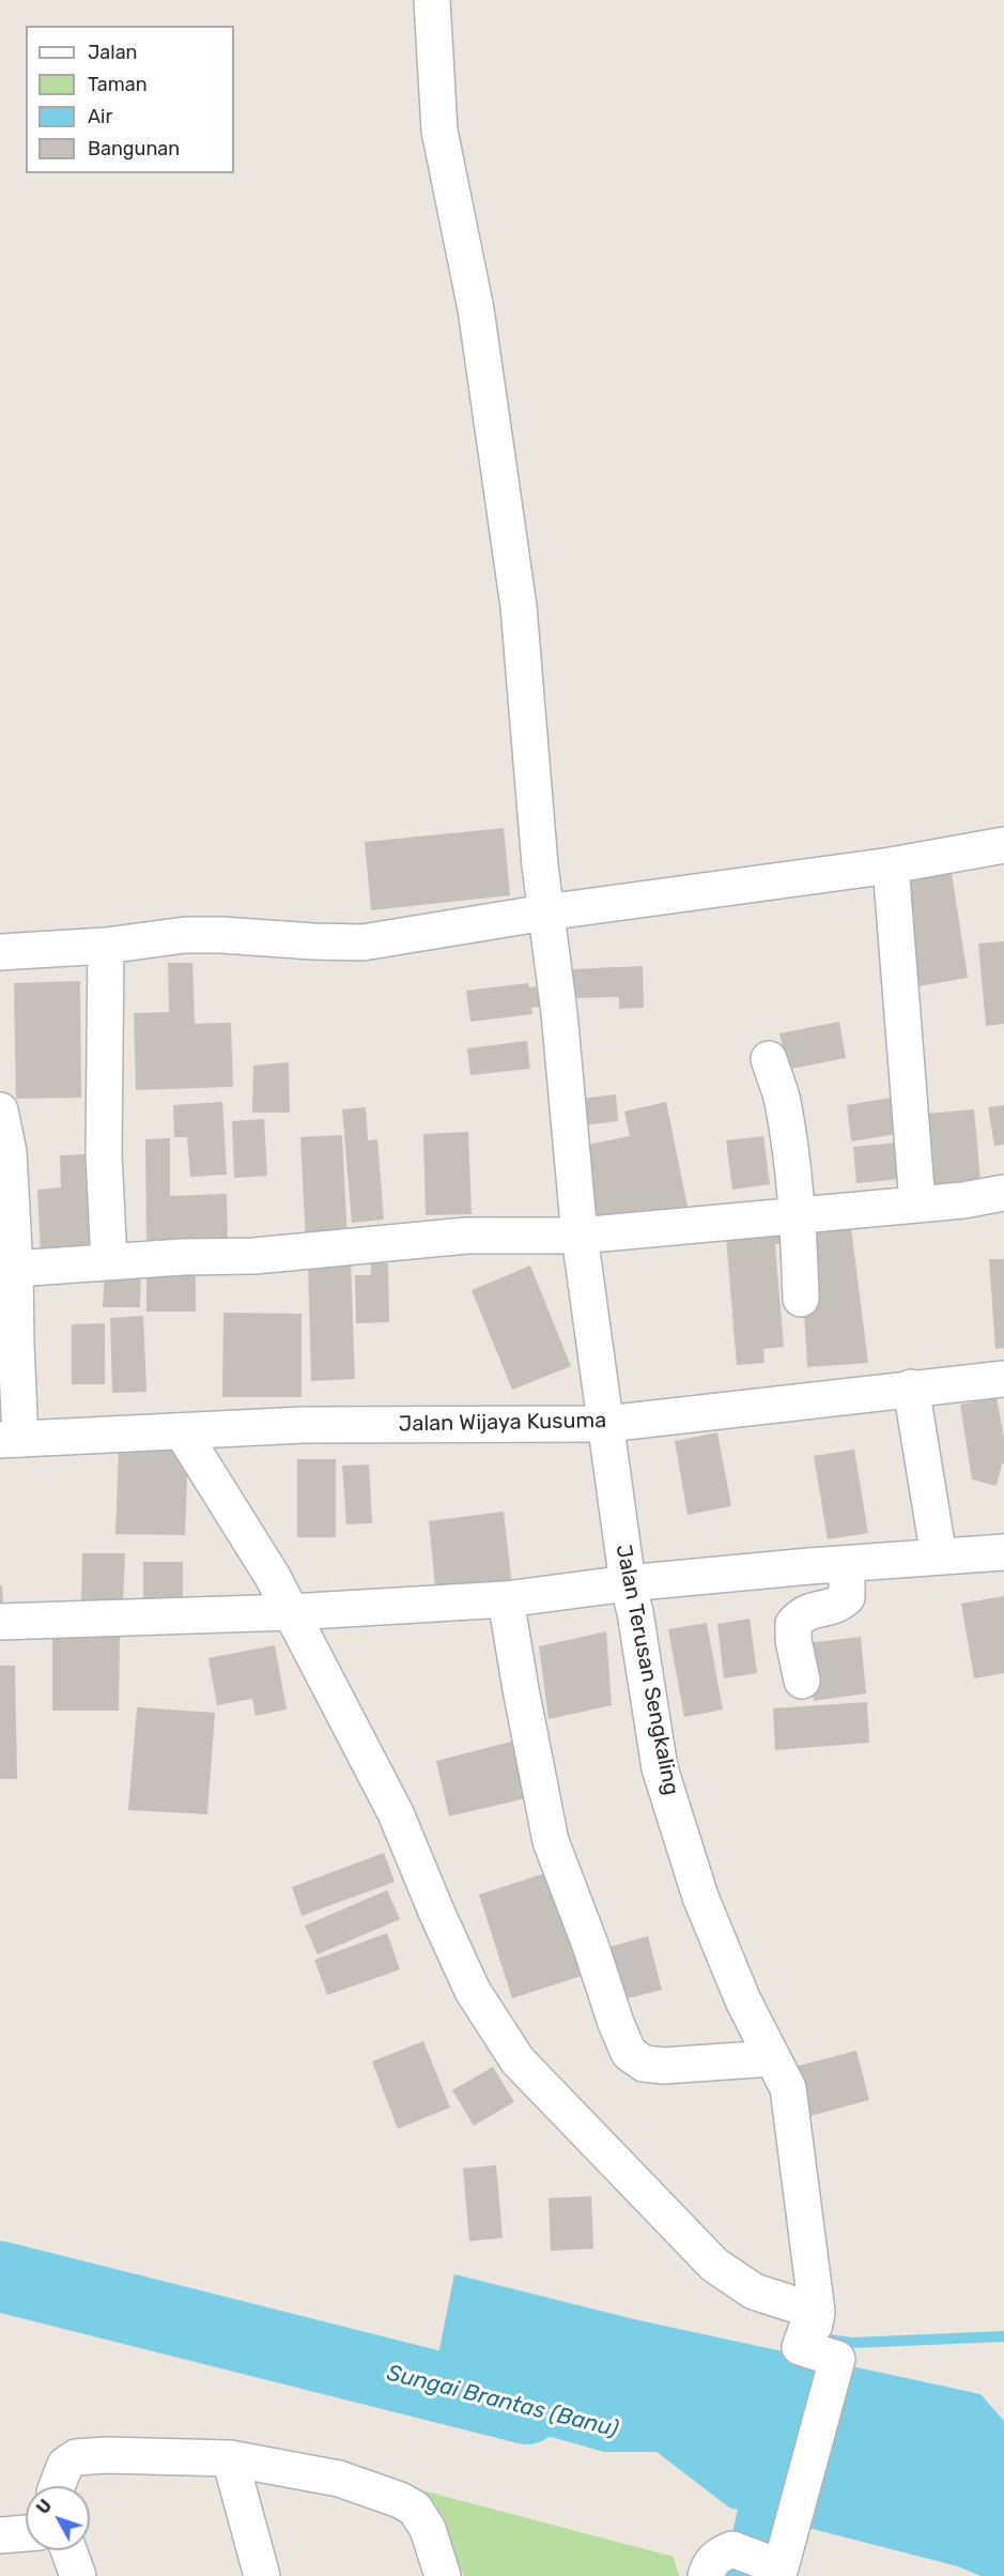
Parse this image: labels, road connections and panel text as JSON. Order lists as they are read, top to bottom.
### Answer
{
  "streets": {
    "street": ["Jalan Wijaya Kusuma", "Jalan Terusan Sengkaling"]
  },
  "crossings": [
    ["Jalan Wijaya Kusuma", "Jalan Terusan Sengkaling"]
  ],
  "water": ["Sungai Brantas (Banu)"],
  "legend": [
    "Jalan",
    "Taman",
    "Air",
    "Bangunan"
  ],
  "north": "top left"
}
